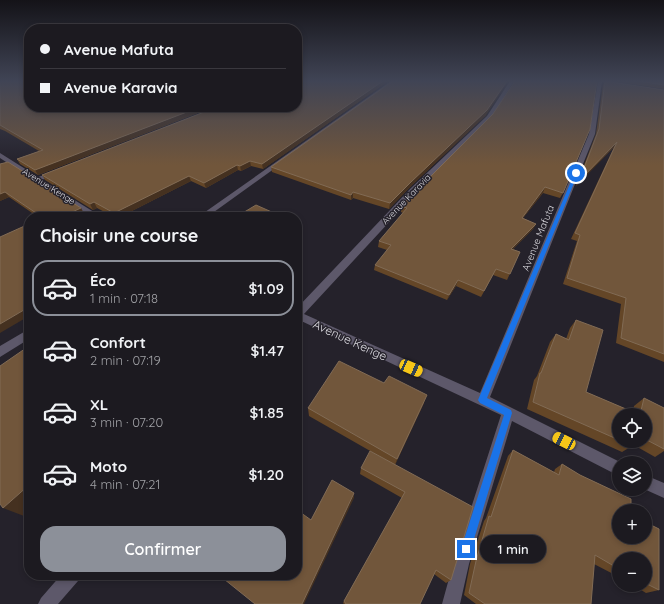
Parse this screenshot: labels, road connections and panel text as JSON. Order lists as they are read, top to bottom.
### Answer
{
  "streets": {
    "street": ["Avenue Kenge", "Avenue Karavia", "Avenue Mafuta"]
  },
  "crossings": [
    ["Avenue Kenge", "Avenue Mafuta"]
  ],
  "page": {
    "banner": ["Avenue Mafuta", "Avenue Karavia"],
    "heading": "Choisir une course",
    "list": [
      {
        "name": "Éco",
        "note": "1 min · 07:18",
        "value": "$1.09"
      },
      {
        "name": "Confort",
        "note": "2 min · 07:19",
        "value": "$1.47"
      },
      {
        "name": "XL",
        "note": "3 min · 07:20",
        "value": "$1.85"
      },
      {
        "name": "Moto",
        "note": "4 min · 07:21",
        "value": "$1.20"
      }
    ],
    "map_buttons": ["+", "−"],
    "buttons": "Confirmer",
    "bubble": "1 min"
  }
}
